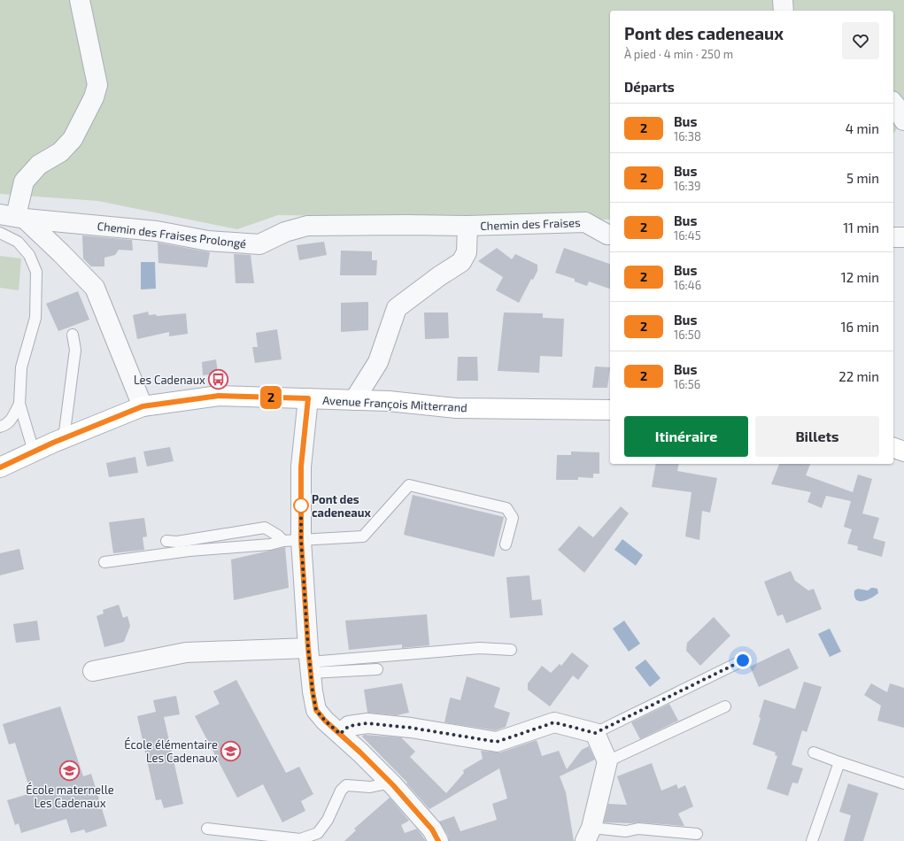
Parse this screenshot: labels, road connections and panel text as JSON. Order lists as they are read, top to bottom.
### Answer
{
  "streets": {
    "main road": ["Avenue François Mitterrand"],
    "street": ["Chemin des Fraises", "Chemin des Fraises Prolongé"]
  },
  "crossings": [
    ["Chemin des Fraises", "Chemin des Fraises Prolongé"]
  ],
  "places": {
    "bus stop": ["Les Cadenaux"],
    "other": ["Pont des cadeneaux"],
    "school or university": ["École élémentaire Les Cadenaux", "École maternelle Les Cadenaux"]
  },
  "lines": ["bus line 2"],
  "page": {
    "on_map": "2",
    "heading": [
      ["Pont des cadeneaux", "À pied · 4 min · 250 m"],
      "Départs"
    ],
    "list": [
      {
        "mark": "2",
        "name": "Bus",
        "note": "16:38",
        "value": "4 min"
      },
      {
        "mark": "2",
        "name": "Bus",
        "note": "16:39",
        "value": "5 min"
      },
      {
        "mark": "2",
        "name": "Bus",
        "note": "16:45",
        "value": "11 min"
      },
      {
        "mark": "2",
        "name": "Bus",
        "note": "16:46",
        "value": "12 min"
      },
      {
        "mark": "2",
        "name": "Bus",
        "note": "16:50",
        "value": "16 min"
      },
      {
        "mark": "2",
        "name": "Bus",
        "note": "16:56",
        "value": "22 min"
      }
    ],
    "buttons": ["Itinéraire", "Billets"]
  }
}
